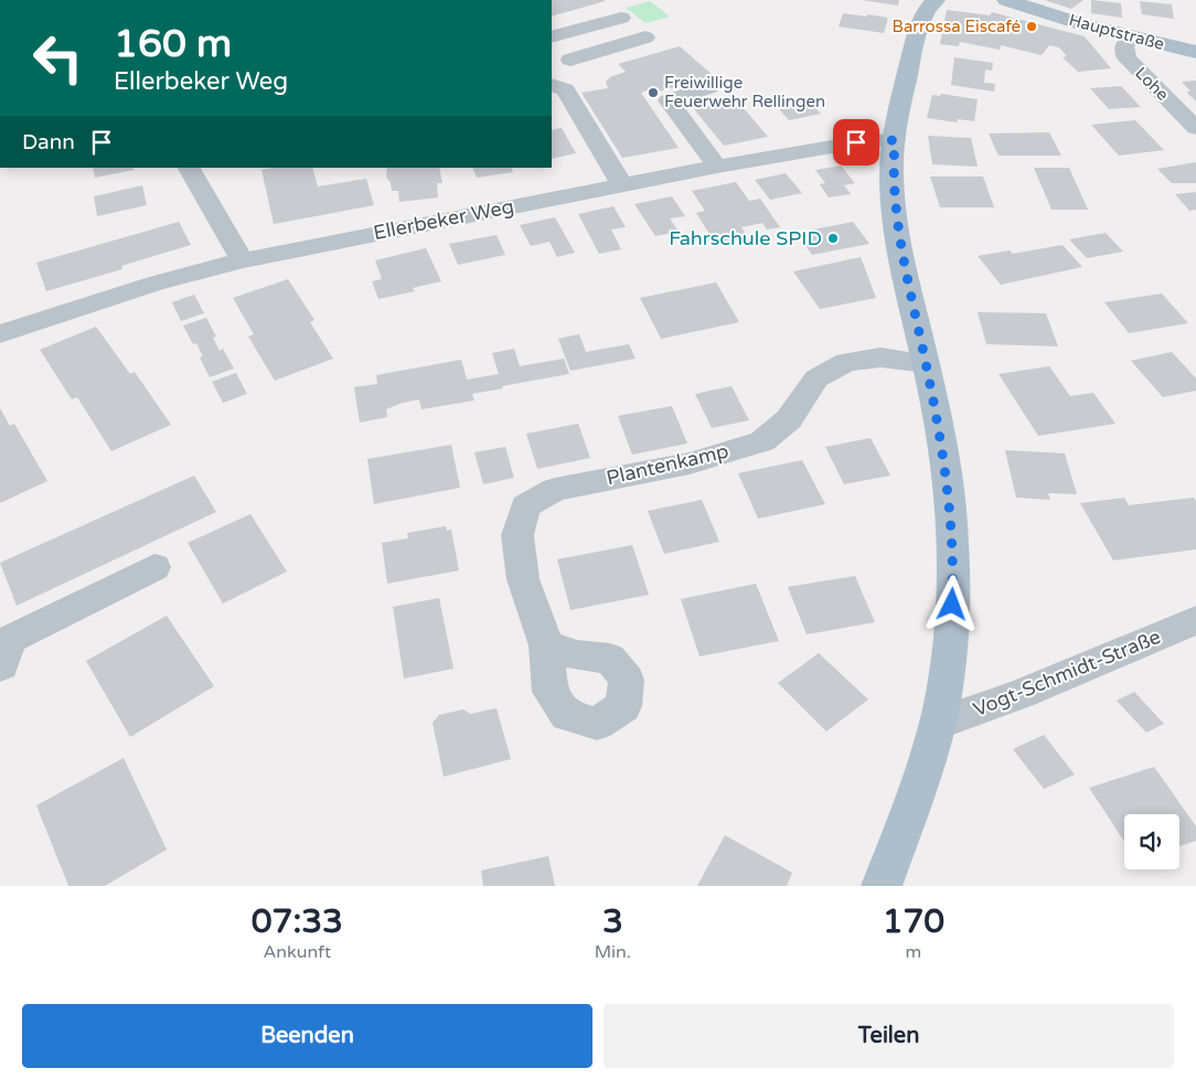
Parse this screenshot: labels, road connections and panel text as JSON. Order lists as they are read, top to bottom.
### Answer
{
  "streets": {
    "main road": ["Hauptstraße"],
    "street": [
      "Lohe",
      "Ellerbeker Weg",
      "Plantenkamp",
      "Vogt-Schmidt-Straße"
    ]
  },
  "crossings": [
    ["Hauptstraße", "Lohe"]
  ],
  "places": ["Barrossa Eiscafé", "Freiwillige Feuerwehr Rellingen", "Fahrschule SPID"],
  "page": {
    "turn": ["160 m", "Ellerbeker Weg"],
    "then": "Dann",
    "eta": [
      "07:33",
      "Ankunft",
      "3",
      "Min.",
      "170",
      "m"
    ],
    "buttons": ["Beenden", "Teilen"]
  }
}
